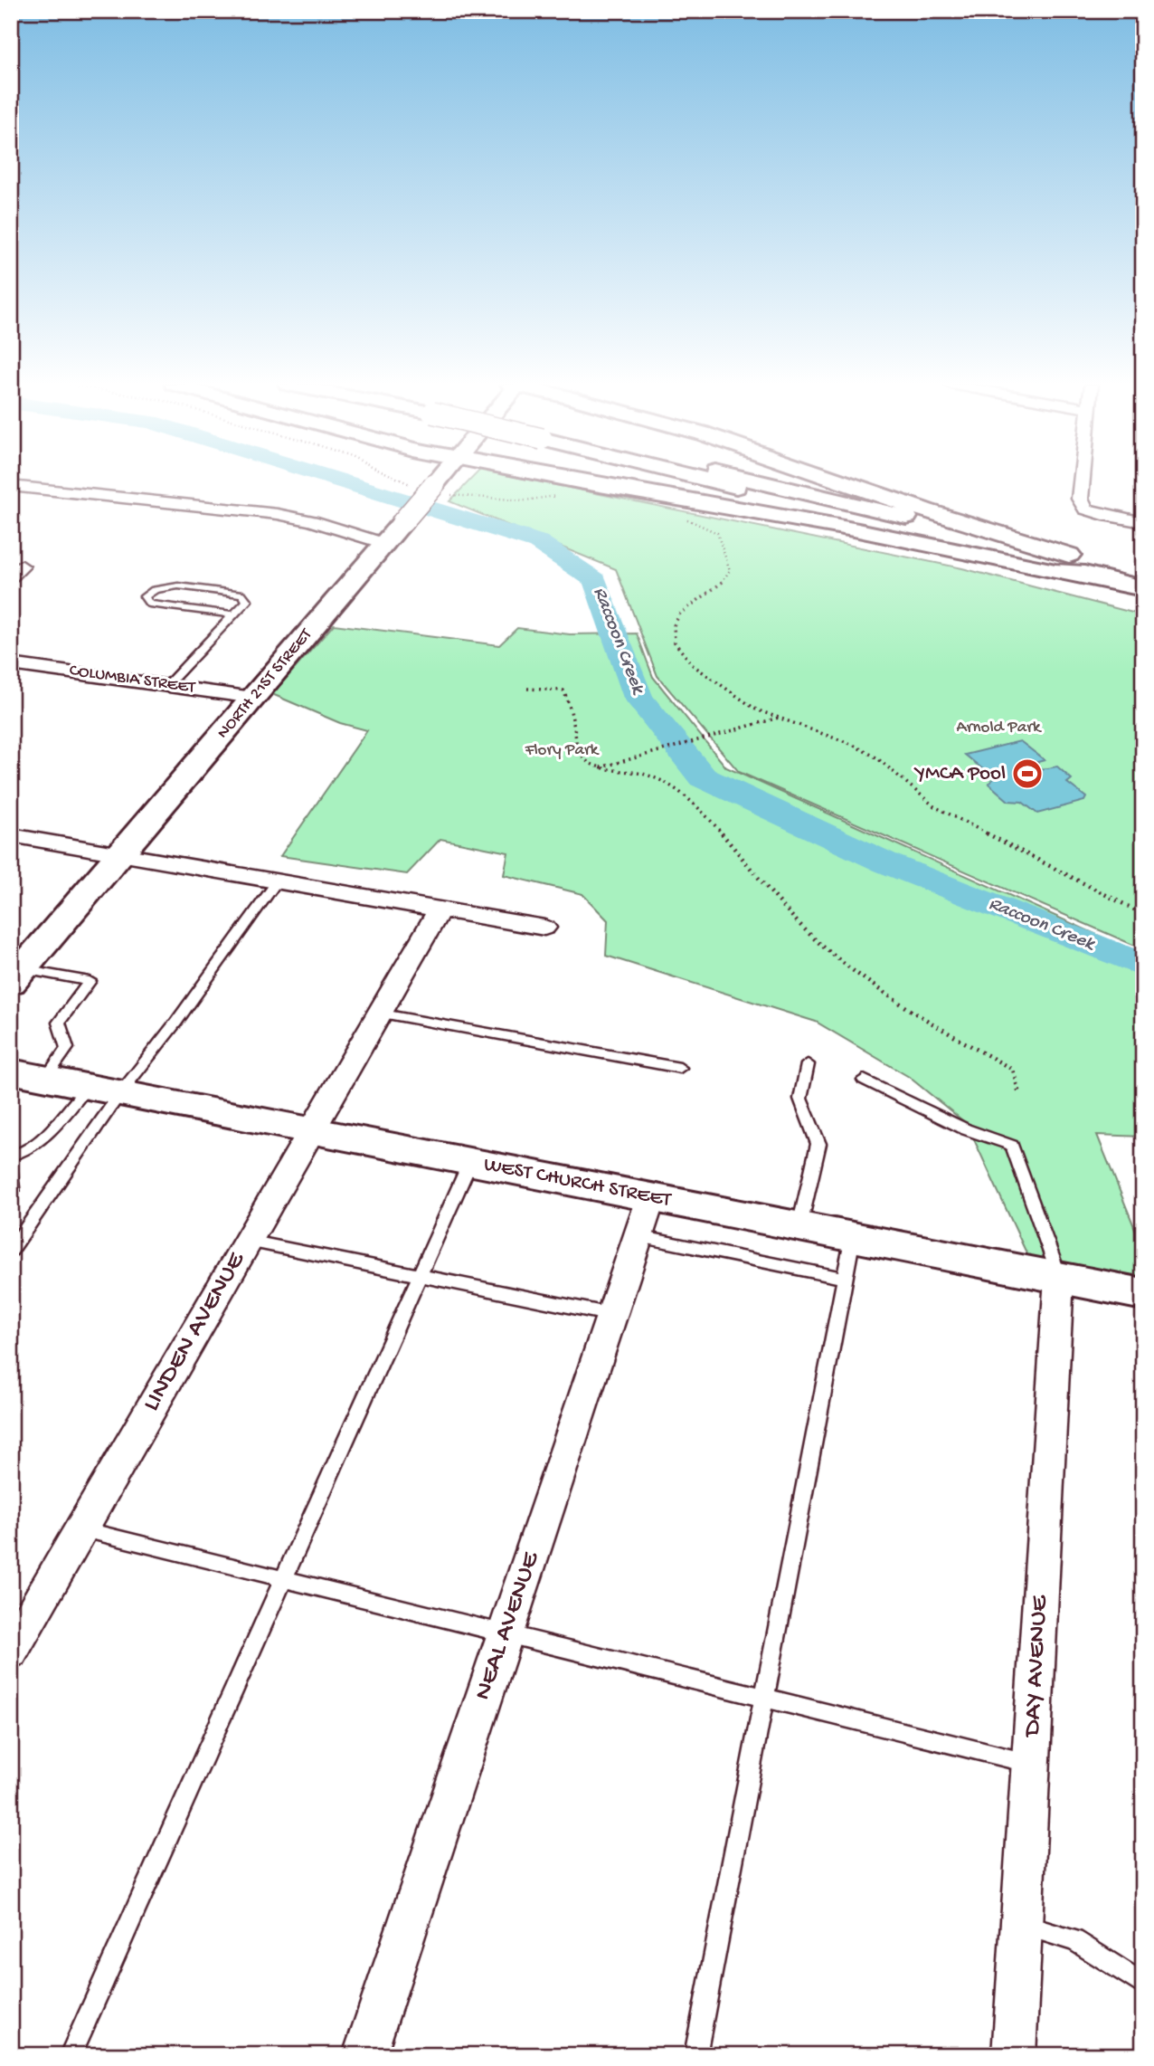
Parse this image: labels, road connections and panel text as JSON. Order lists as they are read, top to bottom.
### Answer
{
  "streets": {
    "main road": ["NORTH 21ST STREET", "WEST CHURCH STREET"],
    "street": [
      "COLUMBIA STREET",
      "LINDEN AVENUE",
      "NEAL AVENUE",
      "DAY AVENUE"
    ]
  },
  "crossings": [
    ["COLUMBIA STREET", "NORTH 21ST STREET"],
    ["WEST CHURCH STREET", "LINDEN AVENUE"],
    ["WEST CHURCH STREET", "NEAL AVENUE"],
    ["WEST CHURCH STREET", "DAY AVENUE"]
  ],
  "water": ["Raccoon Creek"],
  "parks": ["Arnold Park", "Flory Park"],
  "places": {
    "sports": ["YMCA Pool"]
  }
}
